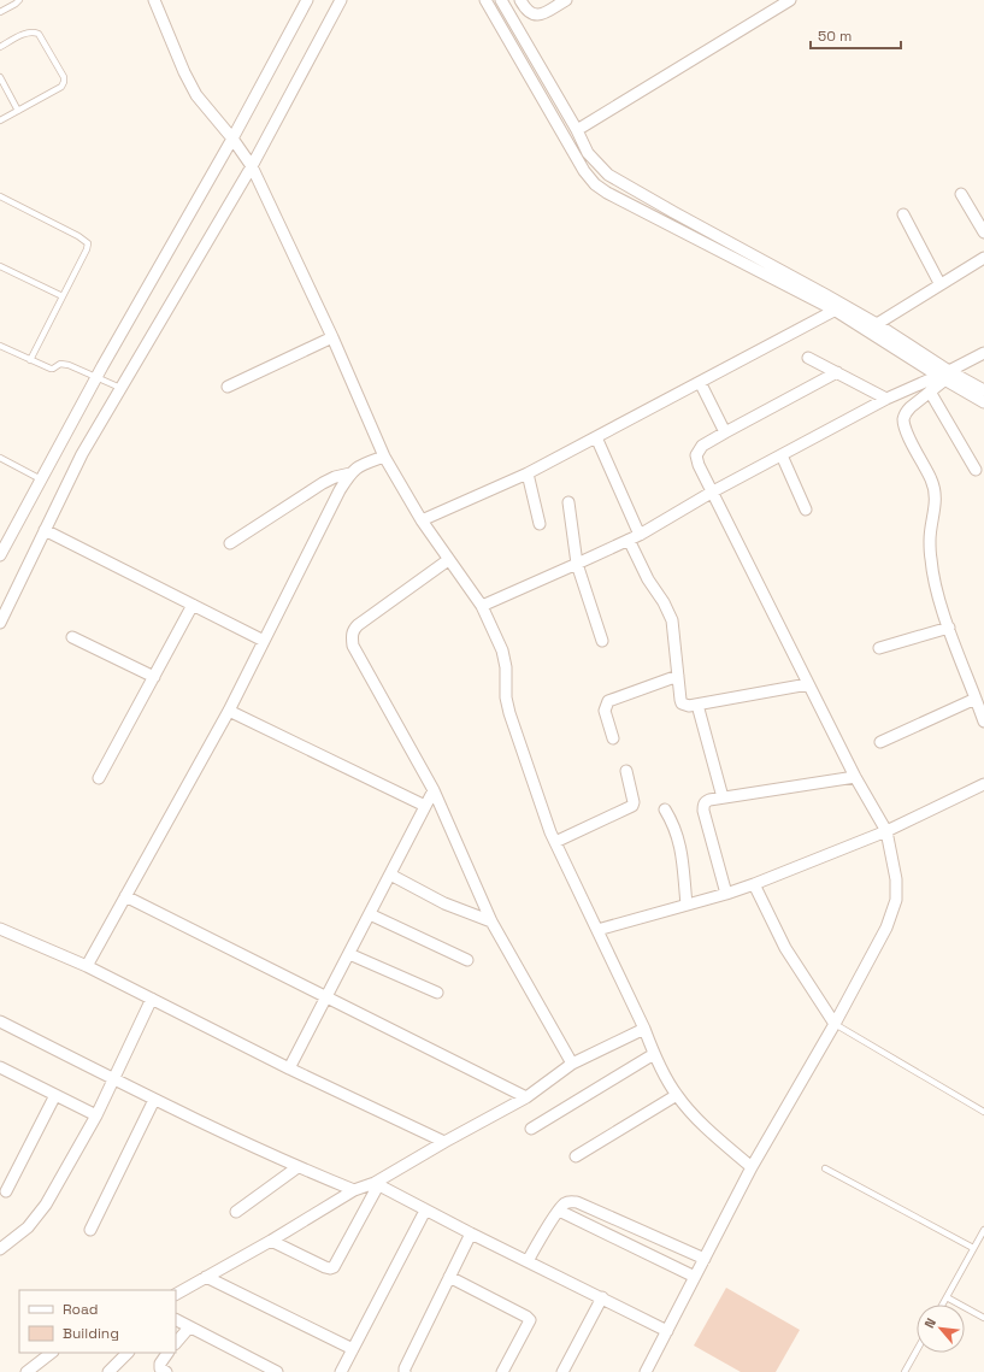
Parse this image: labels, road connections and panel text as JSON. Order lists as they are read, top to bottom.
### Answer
{
  "legend": ["Road", "Building"],
  "scale_bar": "50 m",
  "north": "top left"
}
